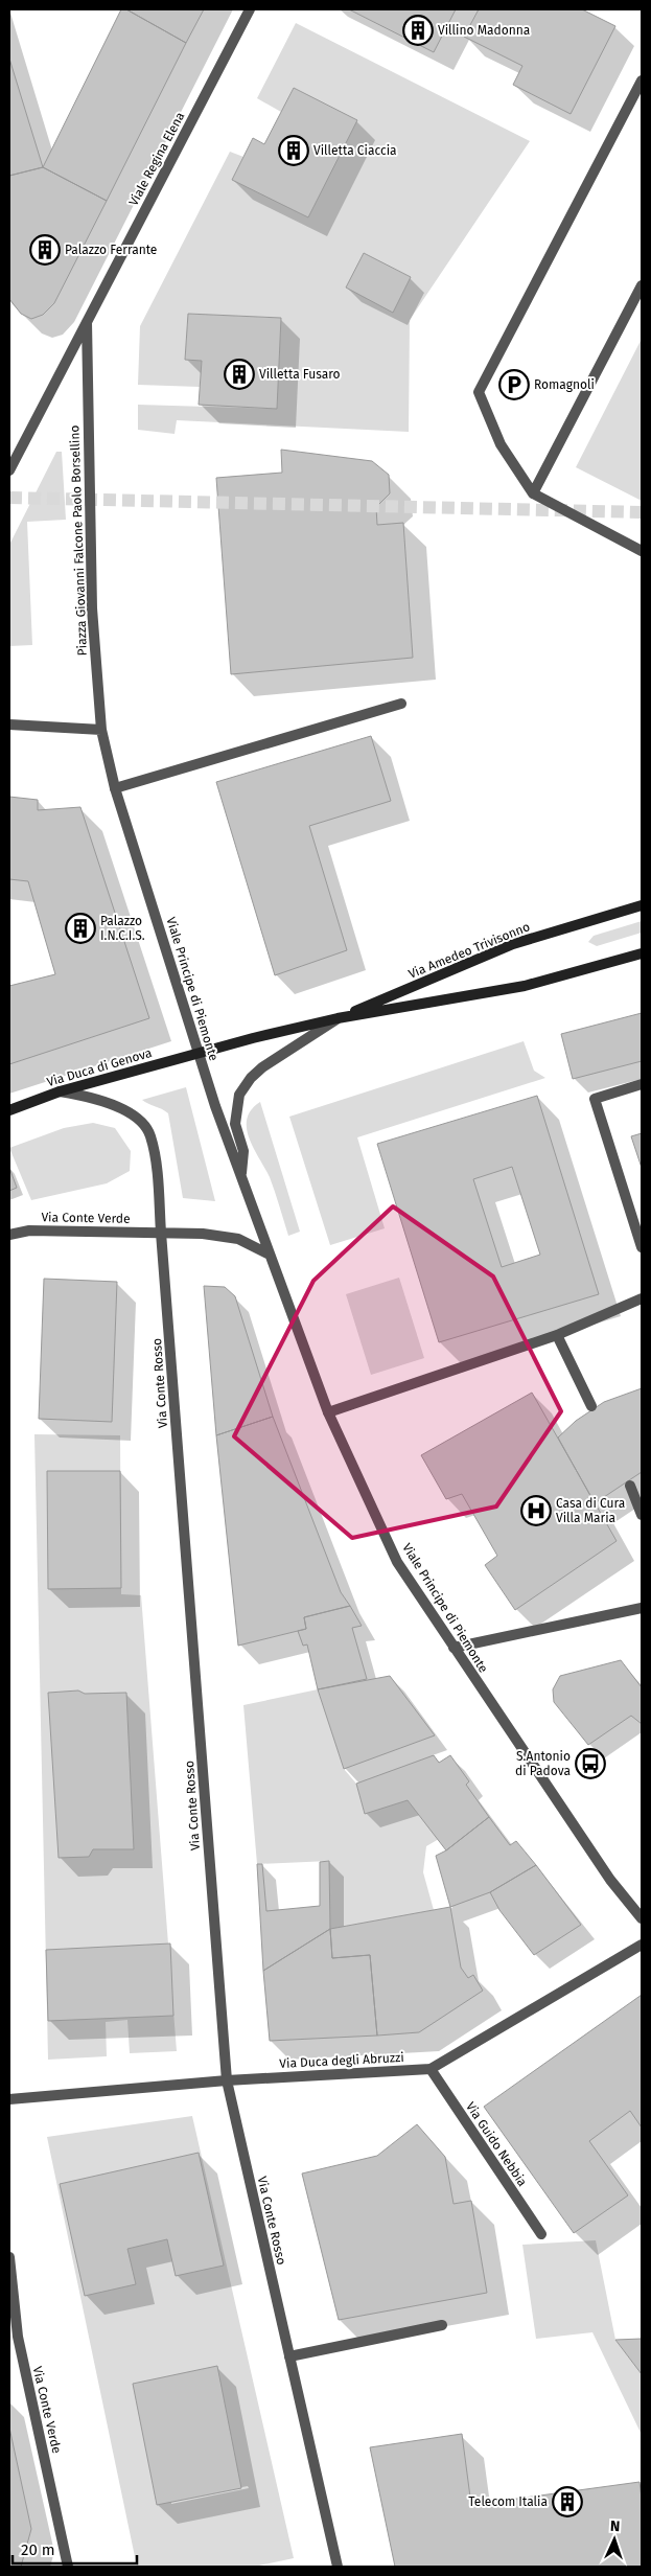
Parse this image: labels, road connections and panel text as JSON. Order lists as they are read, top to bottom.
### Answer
{
  "streets": {
    "main road": ["Via Amedeo Trivisonno", "Via Duca di Genova"],
    "street": [
      "Viale Regina Elena",
      "Piazza Giovanni Falcone Paolo Borsellino",
      "Viale Principe di Piemonte",
      "Via Conte Verde",
      "Via Conte Rosso",
      "Via Duca degli Abruzzi",
      "Via Guido Nebbia"
    ]
  },
  "crossings": [
    ["Viale Regina Elena", "Piazza Giovanni Falcone Paolo Borsellino"],
    ["Piazza Giovanni Falcone Paolo Borsellino", "Viale Principe di Piemonte"],
    ["Via Amedeo Trivisonno", "Viale Principe di Piemonte"],
    ["Via Amedeo Trivisonno", "Via Duca di Genova"],
    ["Viale Principe di Piemonte", "Via Duca di Genova"],
    ["Via Duca di Genova", "Via Conte Rosso"],
    ["Via Conte Verde", "Via Conte Rosso"],
    ["Via Conte Rosso", "Via Duca degli Abruzzi"],
    ["Via Duca degli Abruzzi", "Via Guido Nebbia"]
  ],
  "places": {
    "building": [
      "Villino Madonna",
      "Villetta Ciaccia",
      "Palazzo Ferrante",
      "Villetta Fusaro",
      "Palazzo I.N.C.I.S.",
      "Telecom Italia"
    ],
    "parking": ["Romagnoli"],
    "hospital": ["Casa di Cura Villa Maria"],
    "bus stop": ["S.Antonio di Padova"]
  },
  "scale_bar": "20 m",
  "north": "top"
}
